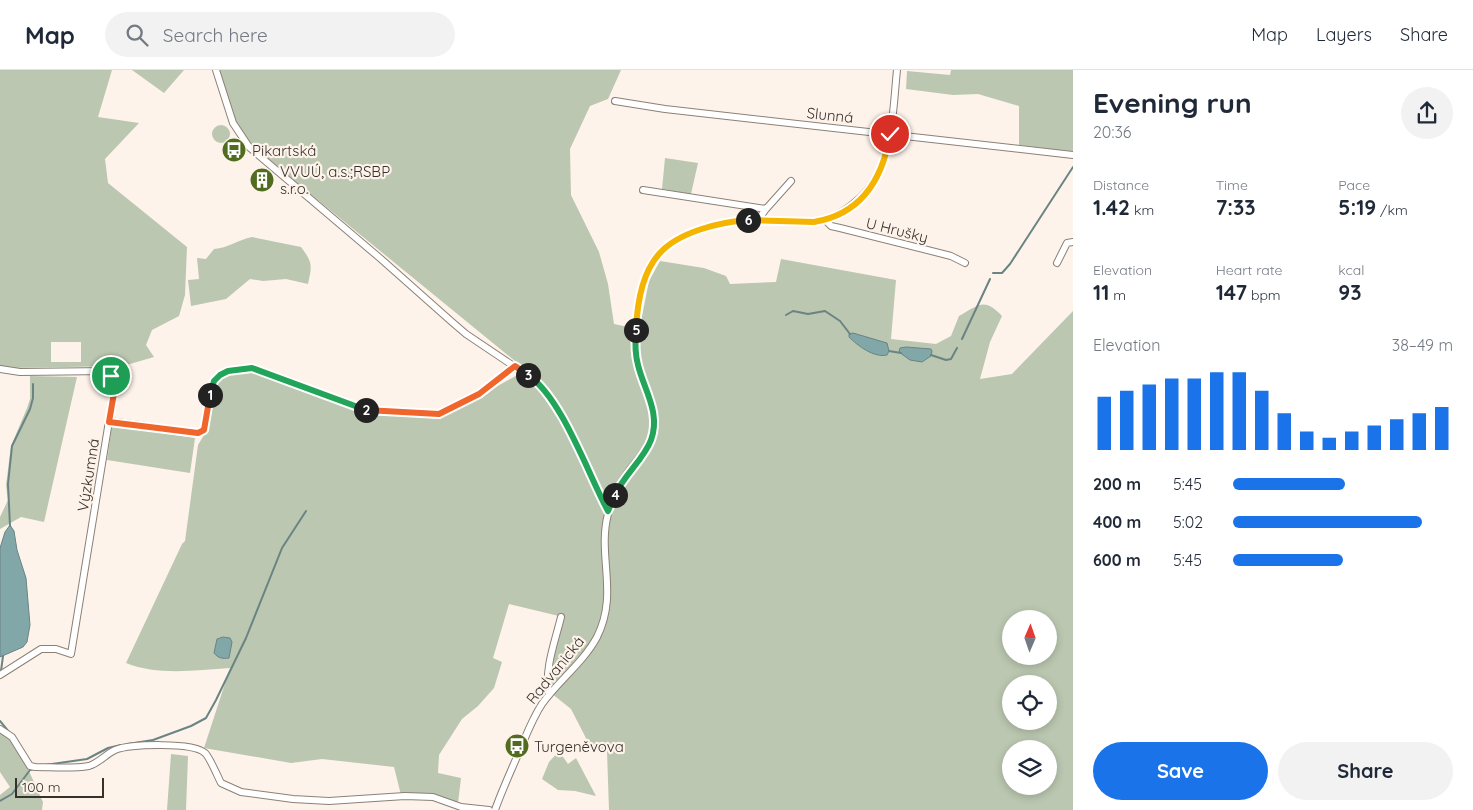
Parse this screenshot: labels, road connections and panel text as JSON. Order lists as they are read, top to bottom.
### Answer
{
  "streets": {
    "street": [
      "Slunná",
      "U Hrušky",
      "Výzkumná",
      "Radvanická"
    ]
  },
  "crossings": [
    ["Slunná", "Radvanická"],
    ["U Hrušky", "Radvanická"]
  ],
  "places": {
    "bus stop": ["Pikartská", "Turgeněvova"],
    "building": ["VVUÚ, a.s.;RSBP s.r.o."]
  },
  "scale_bar": "100 m",
  "north": "top",
  "page": {
    "header": "Map",
    "search": "Search here",
    "nav": ["Map", "Layers", "Share"],
    "heading": ["Evening run", "20:36"],
    "stats": [
      ["Distance", "1.42 km"],
      ["Time", "7:33"],
      ["Pace", "5:19 /km"],
      ["Elevation", "11 m"],
      ["Heart rate", "147 bpm"],
      ["kcal", "93"]
    ],
    "pins": [
      "6",
      "5",
      "3",
      "1",
      "2",
      "4"
    ],
    "chart": ["Elevation", "38–49 m"],
    "list": [
      {
        "name": "200 m",
        "note": "5:45"
      },
      {
        "name": "400 m",
        "note": "5:02"
      },
      {
        "name": "600 m",
        "note": "5:45"
      }
    ],
    "buttons": ["Save", "Share"],
    "scale": "100 m"
  }
}
